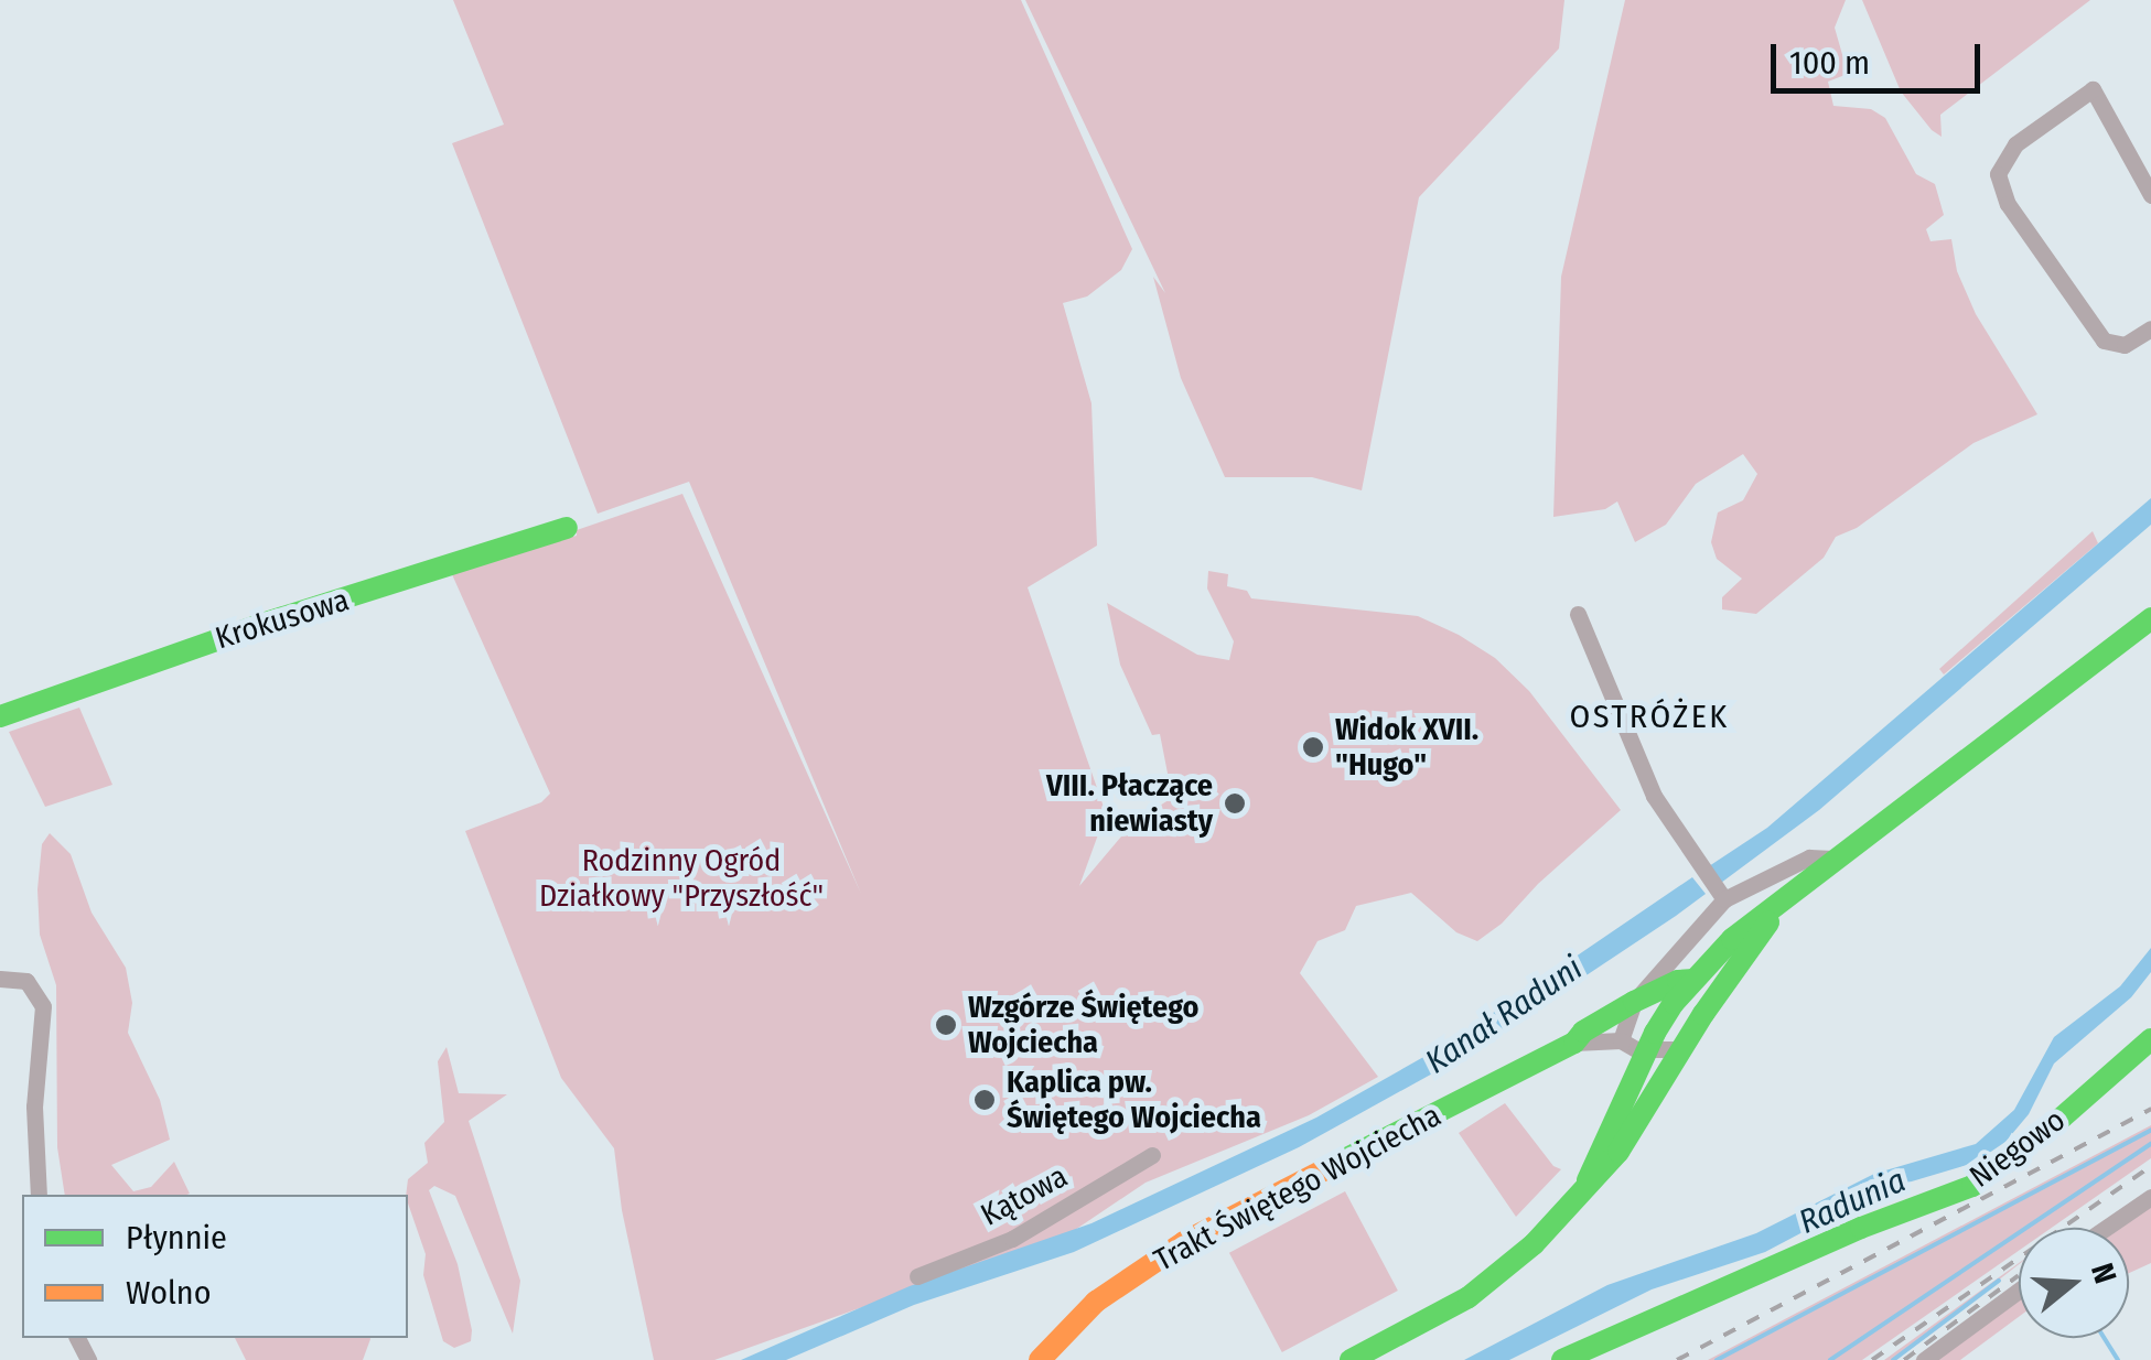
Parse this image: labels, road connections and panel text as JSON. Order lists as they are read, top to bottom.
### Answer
{
  "streets": {
    "street": [
      "Krokusowa",
      "Niegowo",
      "Trakt Świętego Wojciecha",
      "Kątowa"
    ]
  },
  "districts": ["OSTRÓŻEK"],
  "water": ["Kanał Raduni", "Radunia"],
  "parks": ["Rodzinny Ogród Działkowy \"Przyszłość\""],
  "places": [
    "Widok XVII. \"Hugo\"",
    "VIII. Płaczące niewiasty",
    "Wzgórze Świętego Wojciecha",
    "Kaplica pw. Świętego Wojciecha"
  ],
  "legend": ["Płynnie", "Wolno"],
  "scale_bar": "100 m",
  "north": "right"
}
